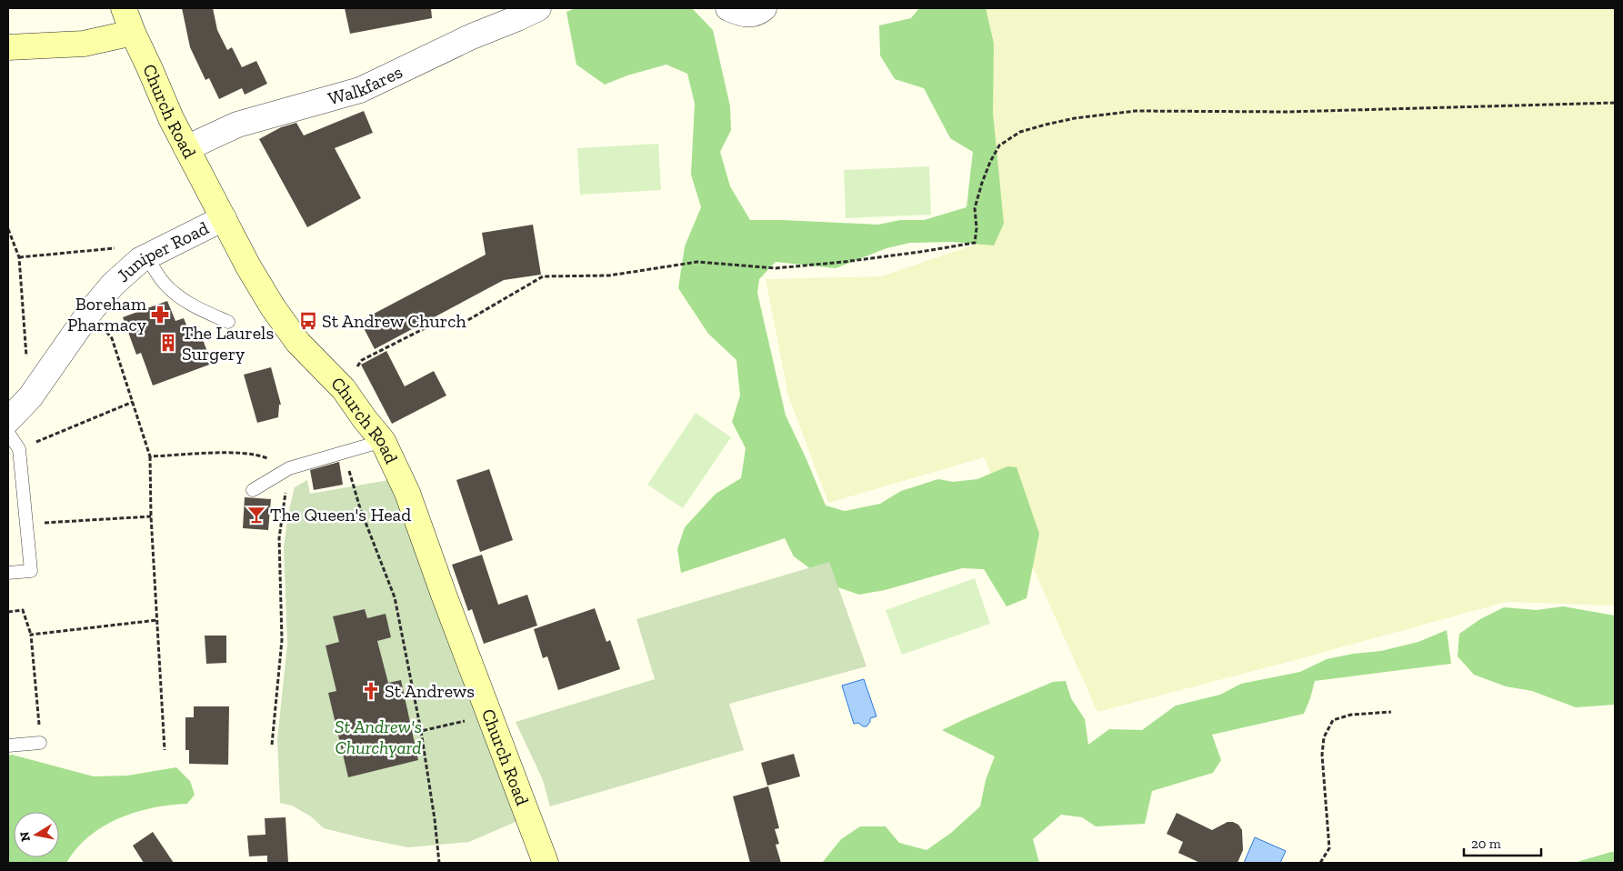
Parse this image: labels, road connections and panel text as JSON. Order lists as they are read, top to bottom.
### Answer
{
  "streets": {
    "street": ["Walkfares", "Church Road", "Juniper Road"]
  },
  "crossings": [
    ["Walkfares", "Church Road"],
    ["Church Road", "Juniper Road"]
  ],
  "parks": ["St Andrew's Churchyard"],
  "places": {
    "pharmacy": ["Boreham Pharmacy"],
    "bus stop": ["St Andrew Church"],
    "building": ["The Laurels Surgery"],
    "bar": ["The Queen's Head"],
    "church": ["St Andrews"]
  },
  "scale_bar": "20 m",
  "north": "left"
}
